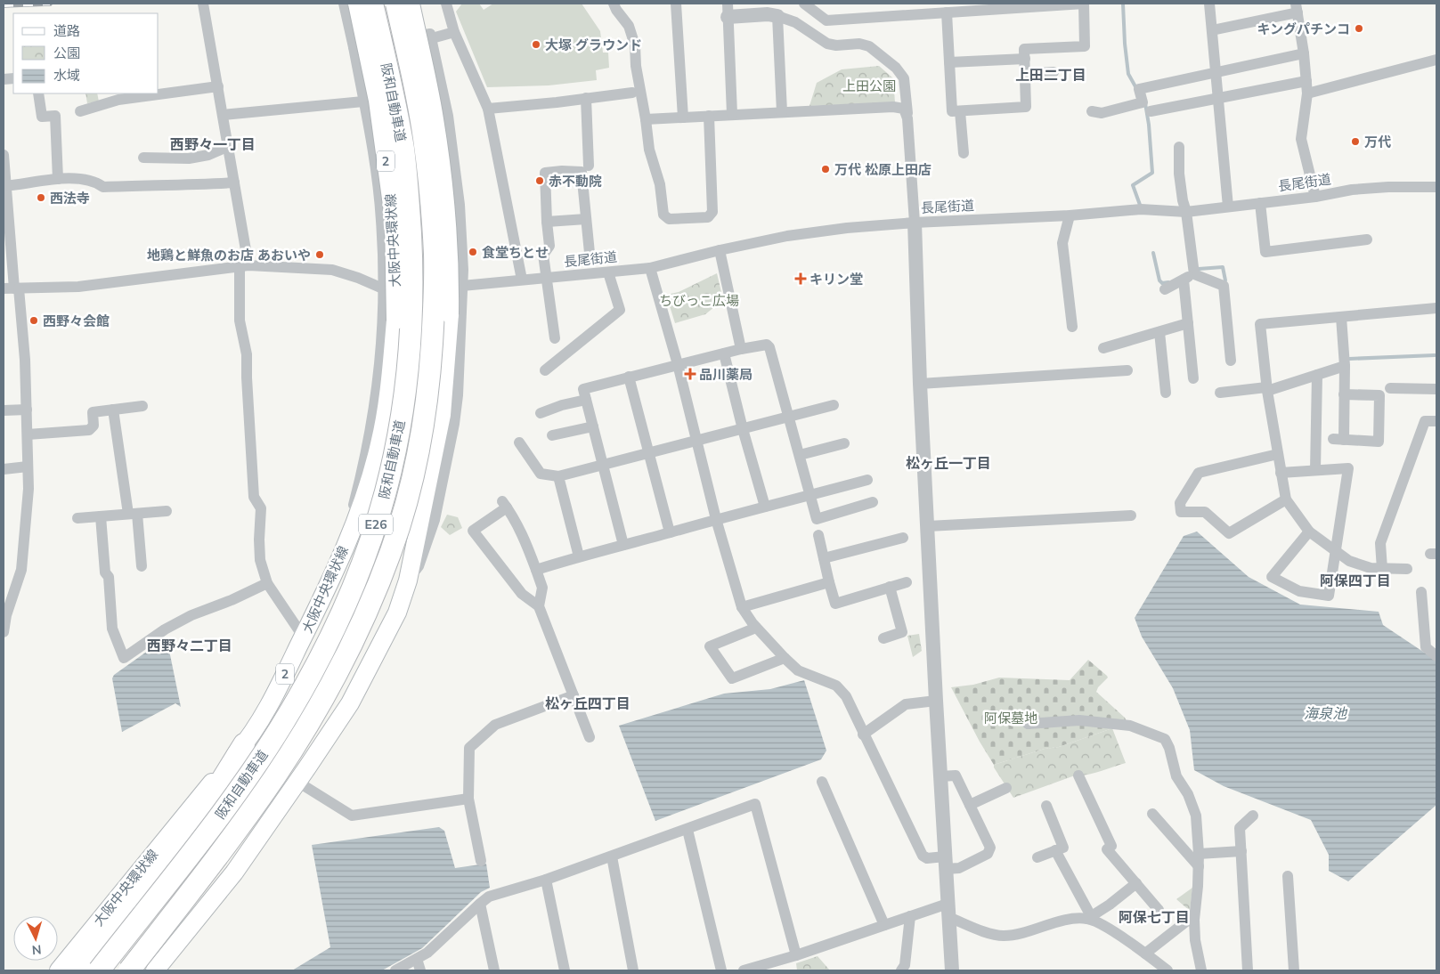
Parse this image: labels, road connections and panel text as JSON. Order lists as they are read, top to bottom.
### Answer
{
  "streets": {
    "highway": ["阪和自動車道", "E26"],
    "main road": ["2", "大阪中央環状線"],
    "street": ["長尾街道"]
  },
  "districts": [
    "上田二丁目",
    "西野々一丁目",
    "松ヶ丘一丁目",
    "阿保四丁目",
    "西野々二丁目",
    "松ヶ丘四丁目",
    "阿保七丁目"
  ],
  "water": ["海泉池"],
  "parks": ["上田公園", "ちびっこ広場", "阿保墓地"],
  "places": {
    "other": [
      "キングパチンコ",
      "大塚 グラウンド",
      "万代",
      "万代 松原上田店",
      "赤不動院",
      "西法寺",
      "食堂ちとせ",
      "地鶏と鮮魚のお店 あおいや",
      "西野々会館"
    ],
    "health": ["キリン堂", "品川薬局"]
  },
  "legend": ["道路", "公園", "水域"],
  "north": "bottom"
}
